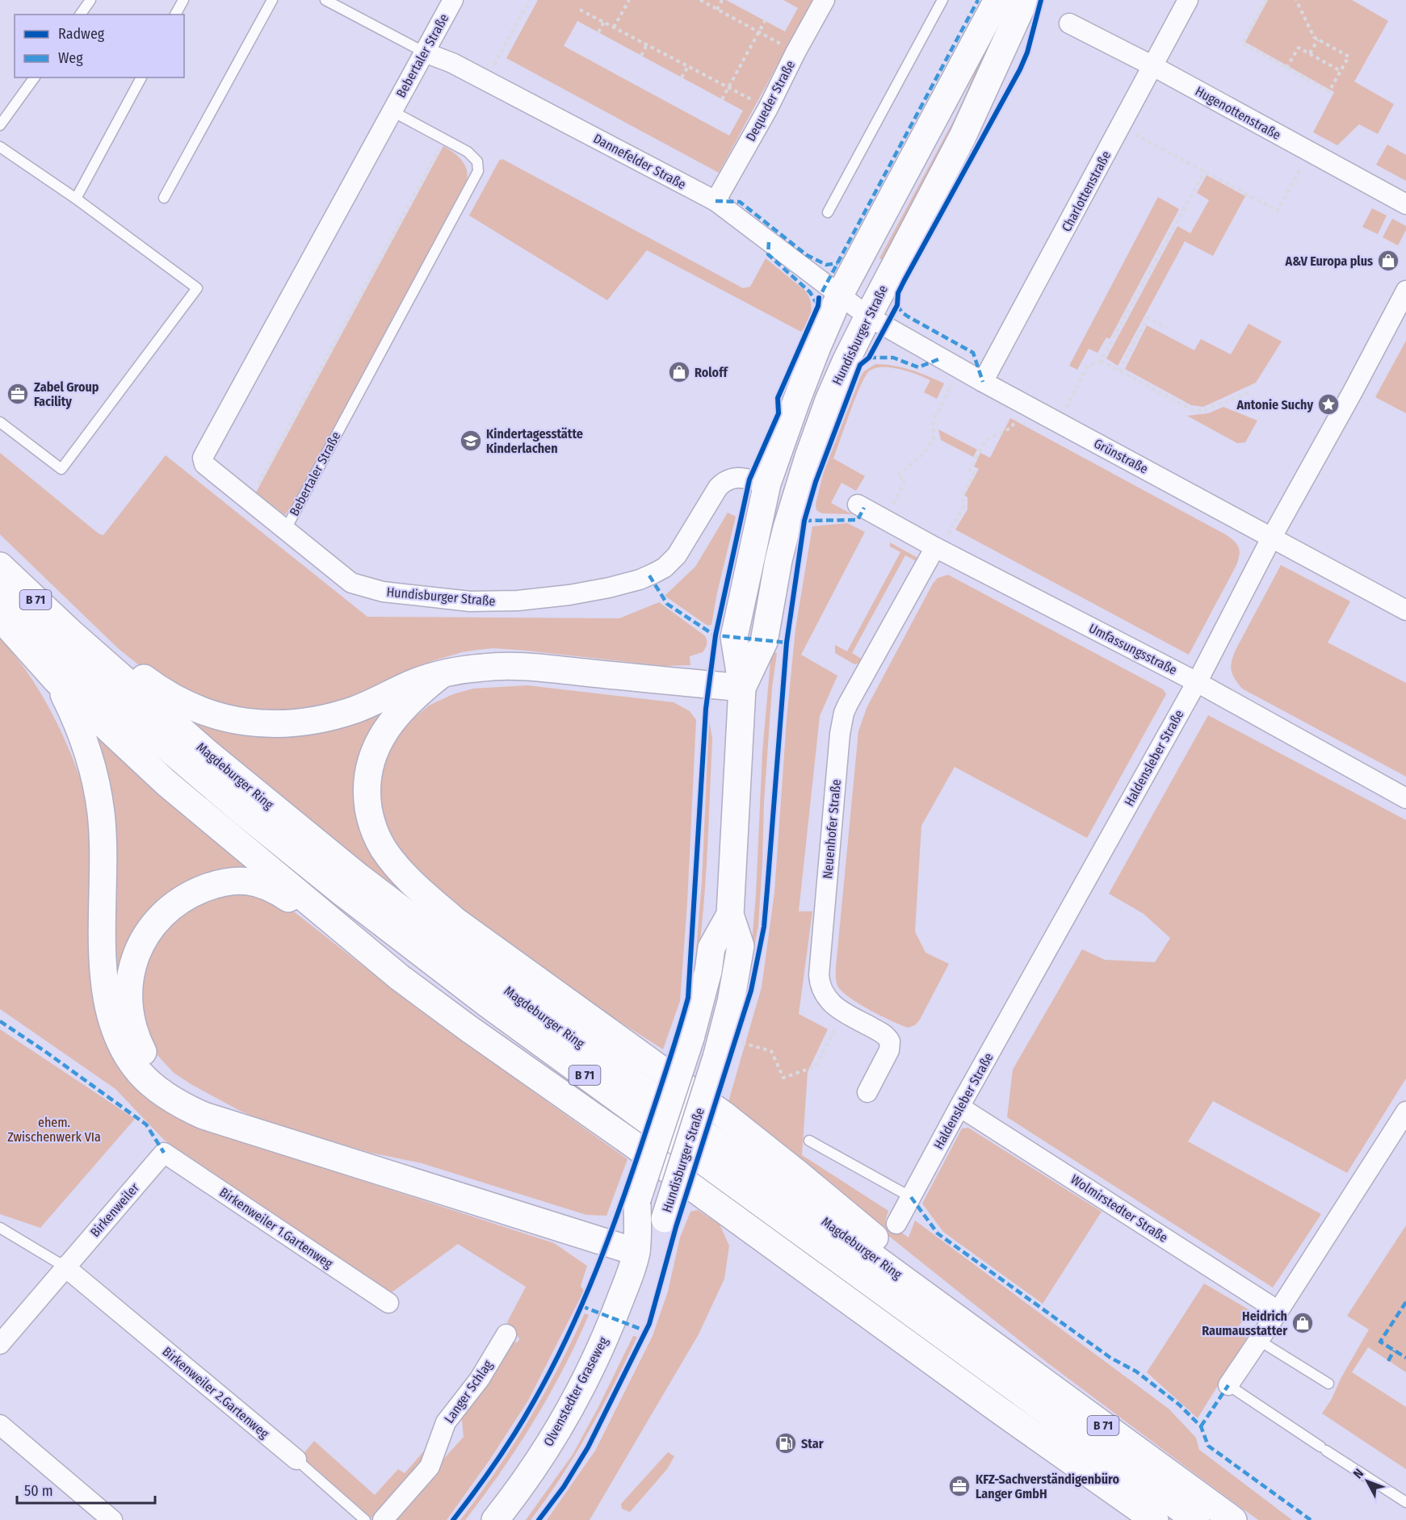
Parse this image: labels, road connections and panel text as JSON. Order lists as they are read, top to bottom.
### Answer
{
  "streets": {
    "main road": [
      "Hundisburger Straße",
      "B 71",
      "Magdeburger Ring",
      "Olvenstedter Graseweg"
    ],
    "street": [
      "Bebertaler Straße",
      "Dequeder Straße",
      "Hugenottenstraße",
      "Dannefelder Straße",
      "Charlottenstraße",
      "Grünstraße",
      "Umfassungsstraße",
      "Haldensleber Straße",
      "Neuenhofer Straße",
      "Wolmirstedter Straße",
      "Birkenweiler",
      "Birkenweiler 1.Gartenweg",
      "Langer Schlag",
      "Birkenweiler 2.Gartenweg"
    ]
  },
  "crossings": [
    ["Bebertaler Straße", "Dannefelder Straße"],
    ["Bebertaler Straße", "Hundisburger Straße"],
    ["Dequeder Straße", "Dannefelder Straße"],
    ["Hugenottenstraße", "Charlottenstraße"],
    ["Dannefelder Straße", "Hundisburger Straße"],
    ["Dannefelder Straße", "Grünstraße"],
    ["Charlottenstraße", "Grünstraße"],
    ["Hundisburger Straße", "Grünstraße"],
    ["Hundisburger Straße", "Olvenstedter Graseweg"],
    ["Grünstraße", "Haldensleber Straße"],
    ["Umfassungsstraße", "Haldensleber Straße"],
    ["Umfassungsstraße", "Neuenhofer Straße"],
    ["Haldensleber Straße", "Wolmirstedter Straße"],
    ["Birkenweiler", "Birkenweiler 1.Gartenweg"],
    ["Birkenweiler", "Birkenweiler 2.Gartenweg"]
  ],
  "parks": ["ehem. Zwischenwerk VIa"],
  "places": {
    "shop": ["A&V Europa plus", "Roloff", "Heidrich Raumausstatter"],
    "office": ["Zabel Group Facility", "KFZ-Sachverständigenbüro Langer GmbH"],
    "place": ["Antonie Suchy"],
    "school or university": ["Kindertagesstätte Kinderlachen"],
    "fuel station": ["Star"]
  },
  "legend": ["Radweg", "Weg"],
  "scale_bar": "50 m",
  "north": "top left"
}
